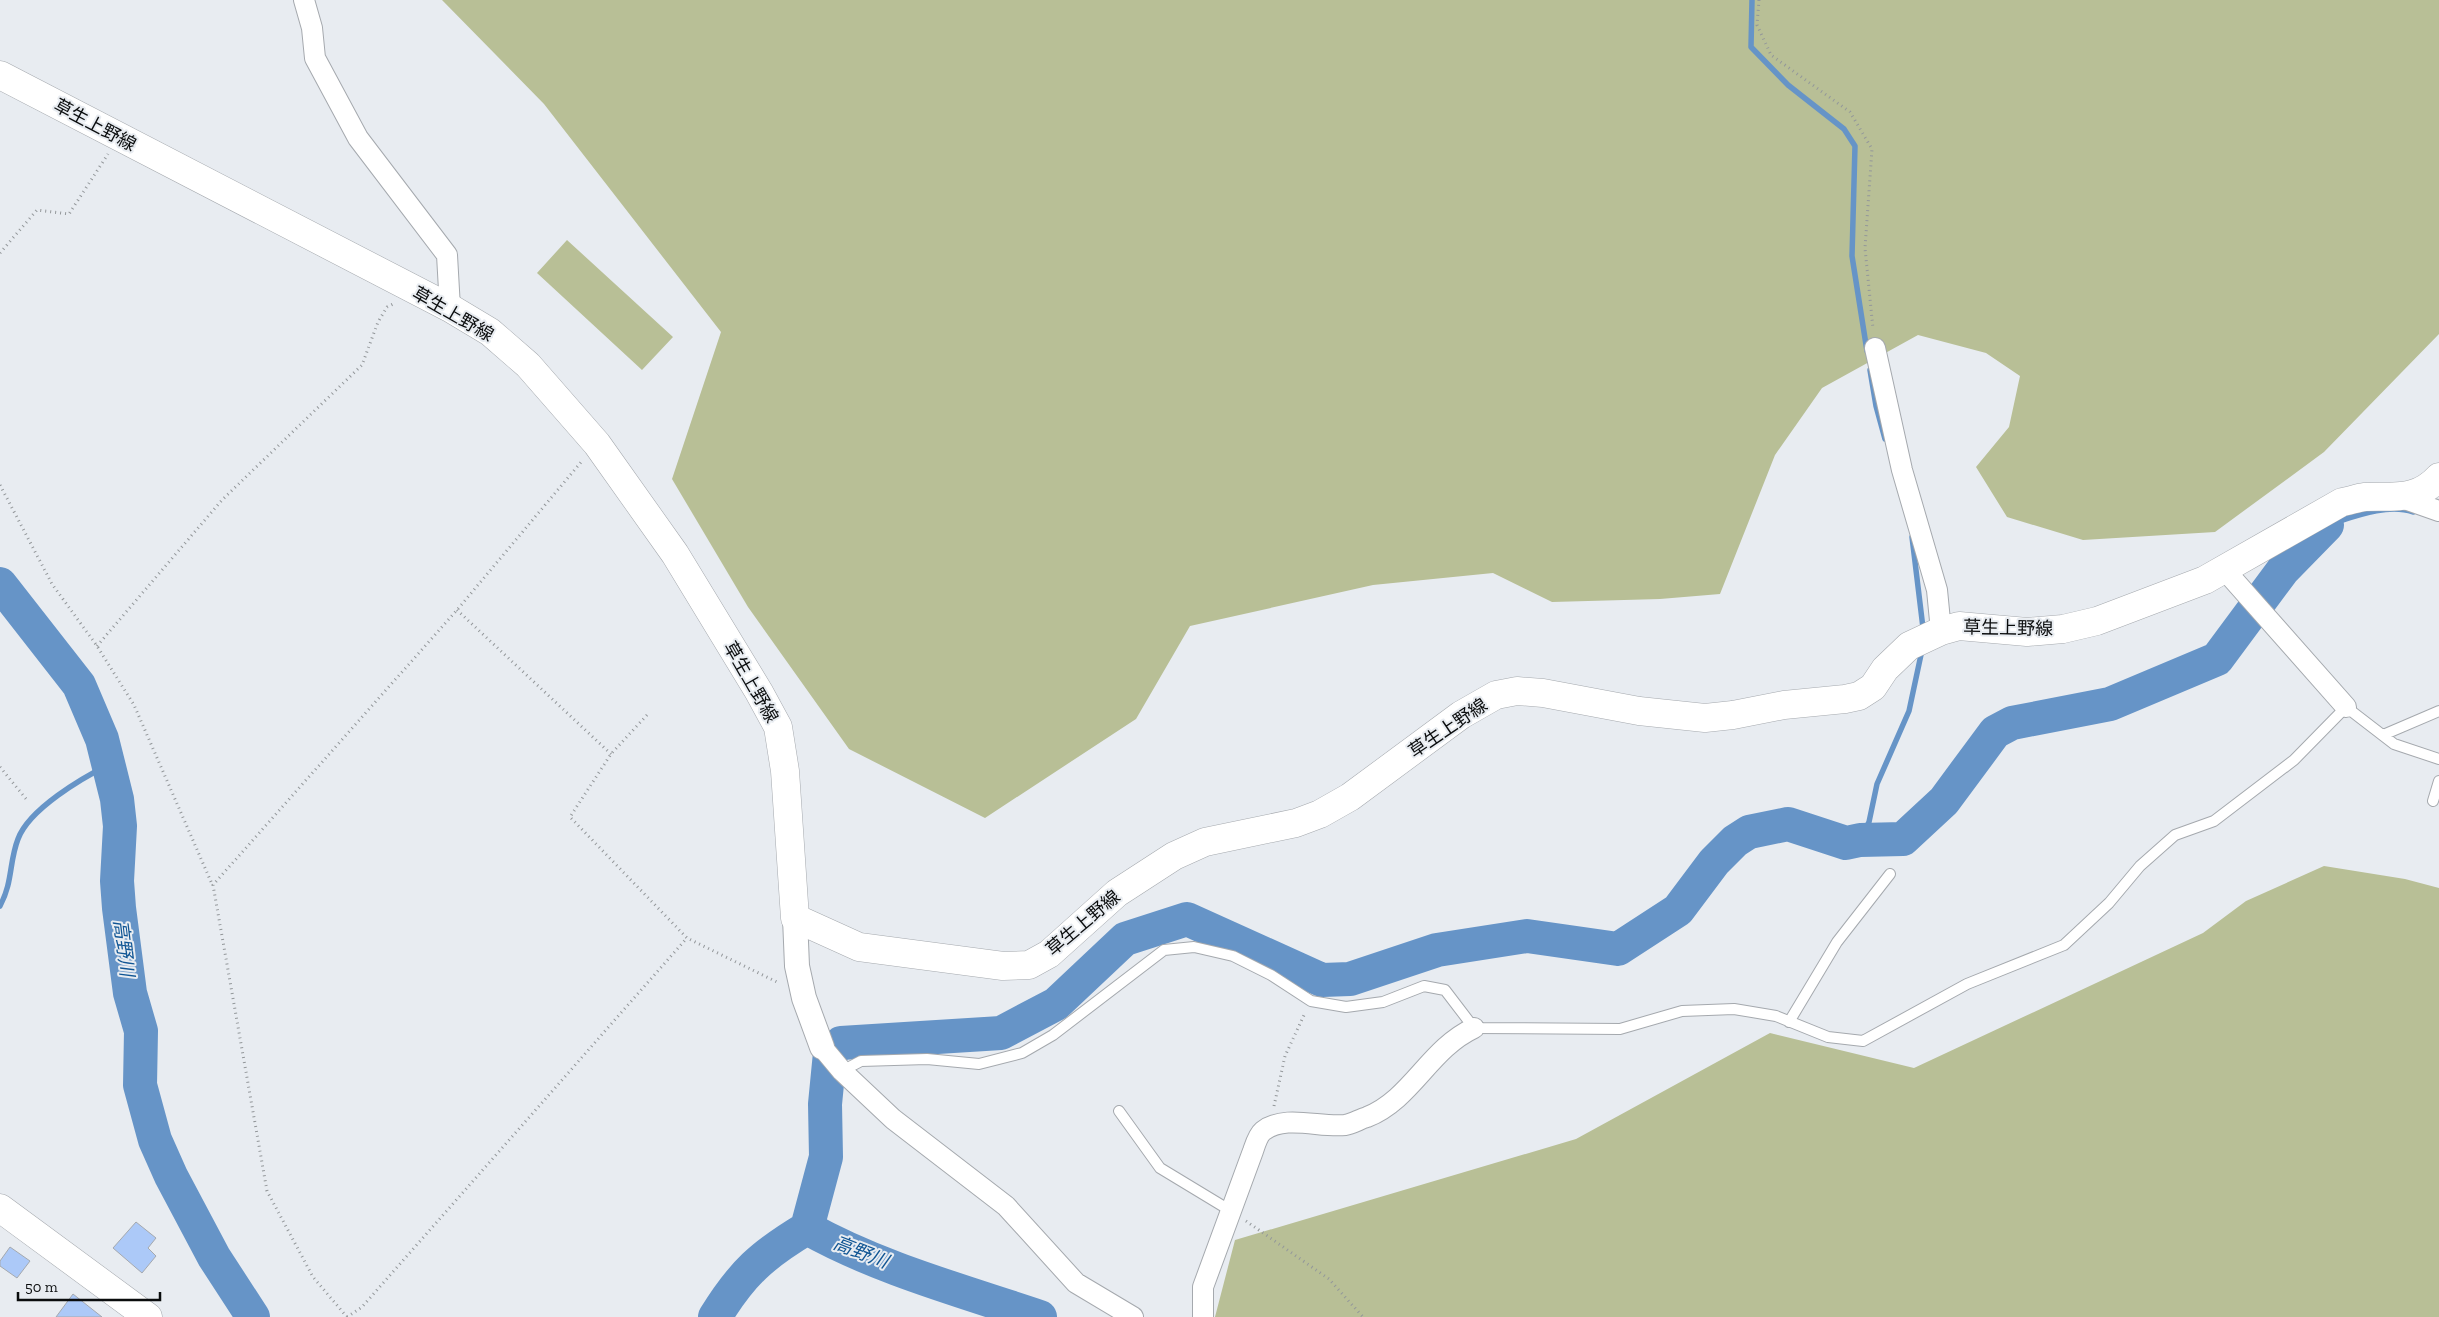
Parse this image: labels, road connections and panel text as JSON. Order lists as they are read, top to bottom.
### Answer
{
  "streets": {
    "main road": ["草生上野線"]
  },
  "water": ["高野川"],
  "scale_bar": "50 m"
}
